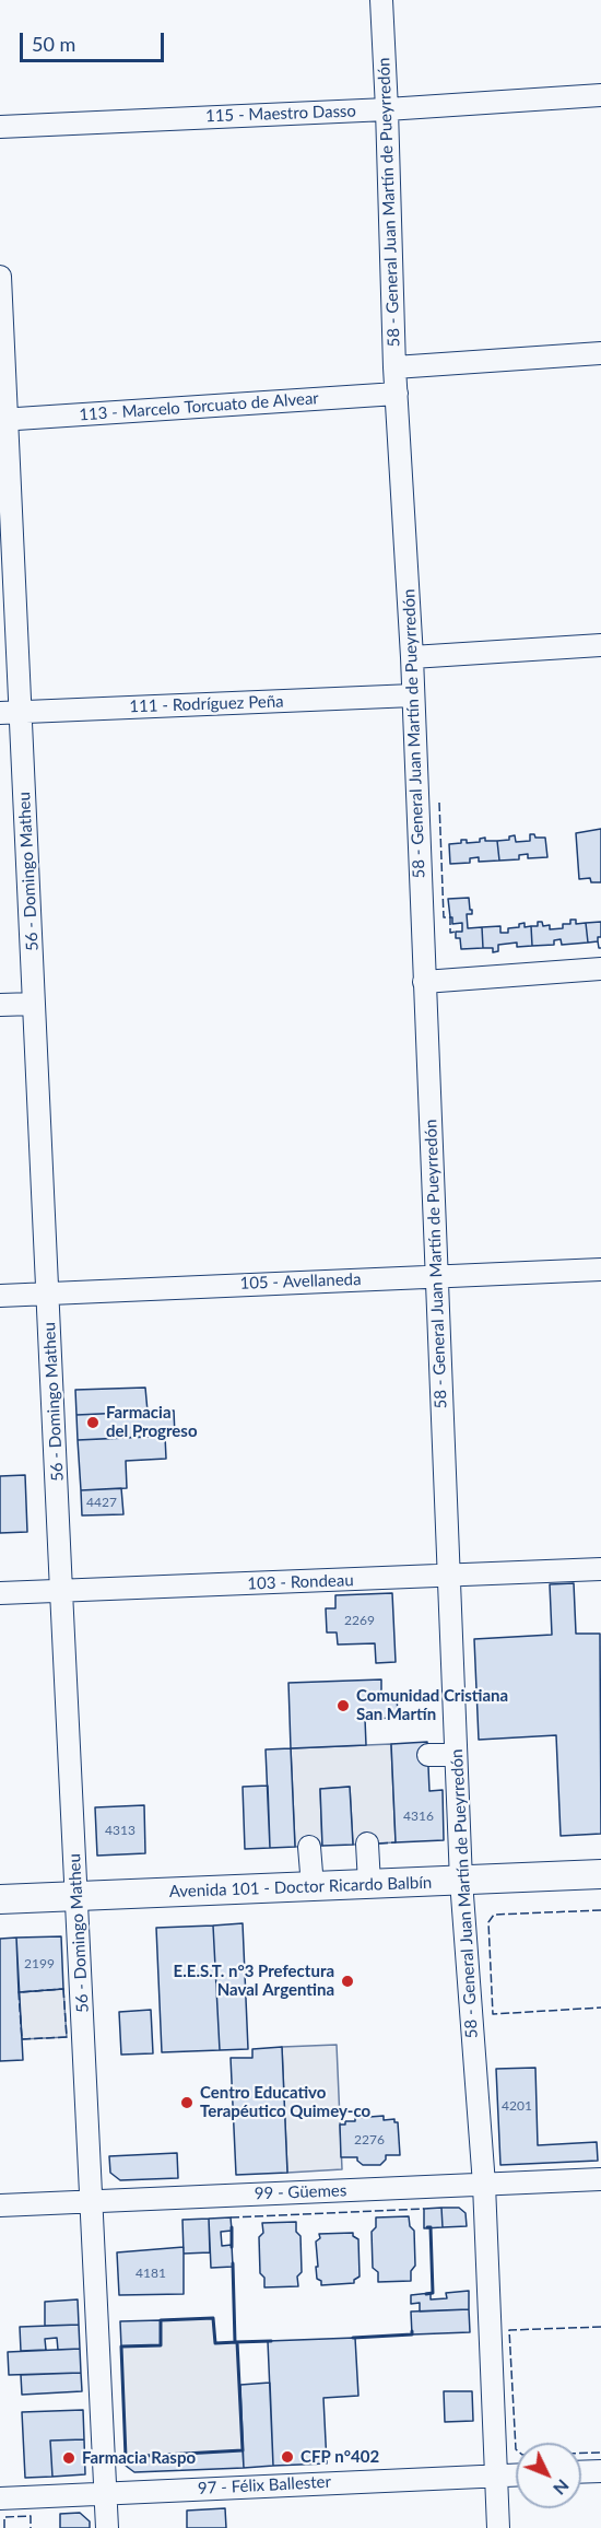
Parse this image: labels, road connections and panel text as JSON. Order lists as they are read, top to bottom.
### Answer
{
  "streets": {
    "main road": ["Avenida 101 - Doctor Ricardo Balbín"],
    "street": [
      "115 - Maestro Dasso",
      "58 - General Juan Martín de Pueyrredón",
      "113 - Marcelo Torcuato de Alvear",
      "111 - Rodríguez Peña",
      "56 - Domingo Matheu",
      "105 - Avellaneda",
      "103 - Rondeau",
      "99 - Güemes",
      "97 - Félix Ballester"
    ]
  },
  "crossings": [
    ["115 - Maestro Dasso", "58 - General Juan Martín de Pueyrredón"],
    ["58 - General Juan Martín de Pueyrredón", "113 - Marcelo Torcuato de Alvear"],
    ["58 - General Juan Martín de Pueyrredón", "111 - Rodríguez Peña"],
    ["58 - General Juan Martín de Pueyrredón", "105 - Avellaneda"],
    ["58 - General Juan Martín de Pueyrredón", "103 - Rondeau"],
    ["58 - General Juan Martín de Pueyrredón", "Avenida 101 - Doctor Ricardo Balbín"],
    ["58 - General Juan Martín de Pueyrredón", "99 - Güemes"],
    ["58 - General Juan Martín de Pueyrredón", "97 - Félix Ballester"],
    ["113 - Marcelo Torcuato de Alvear", "56 - Domingo Matheu"],
    ["111 - Rodríguez Peña", "56 - Domingo Matheu"],
    ["56 - Domingo Matheu", "105 - Avellaneda"],
    ["56 - Domingo Matheu", "103 - Rondeau"],
    ["56 - Domingo Matheu", "Avenida 101 - Doctor Ricardo Balbín"],
    ["56 - Domingo Matheu", "99 - Güemes"],
    ["56 - Domingo Matheu", "97 - Félix Ballester"]
  ],
  "places": [
    "Farmacia del Progreso",
    "Comunidad Cristiana San Martín",
    "E.E.S.T. n°3 Prefectura Naval Argentina",
    "Centro Educativo Terapéutico Quimey-co",
    "CFP n°402",
    "Farmacia Raspo"
  ],
  "house_numbers": [
    "4427",
    "2269",
    "4316",
    "4313",
    "2199",
    "4201",
    "2276",
    "4181"
  ],
  "scale_bar": "50 m",
  "north": "bottom right"
}
